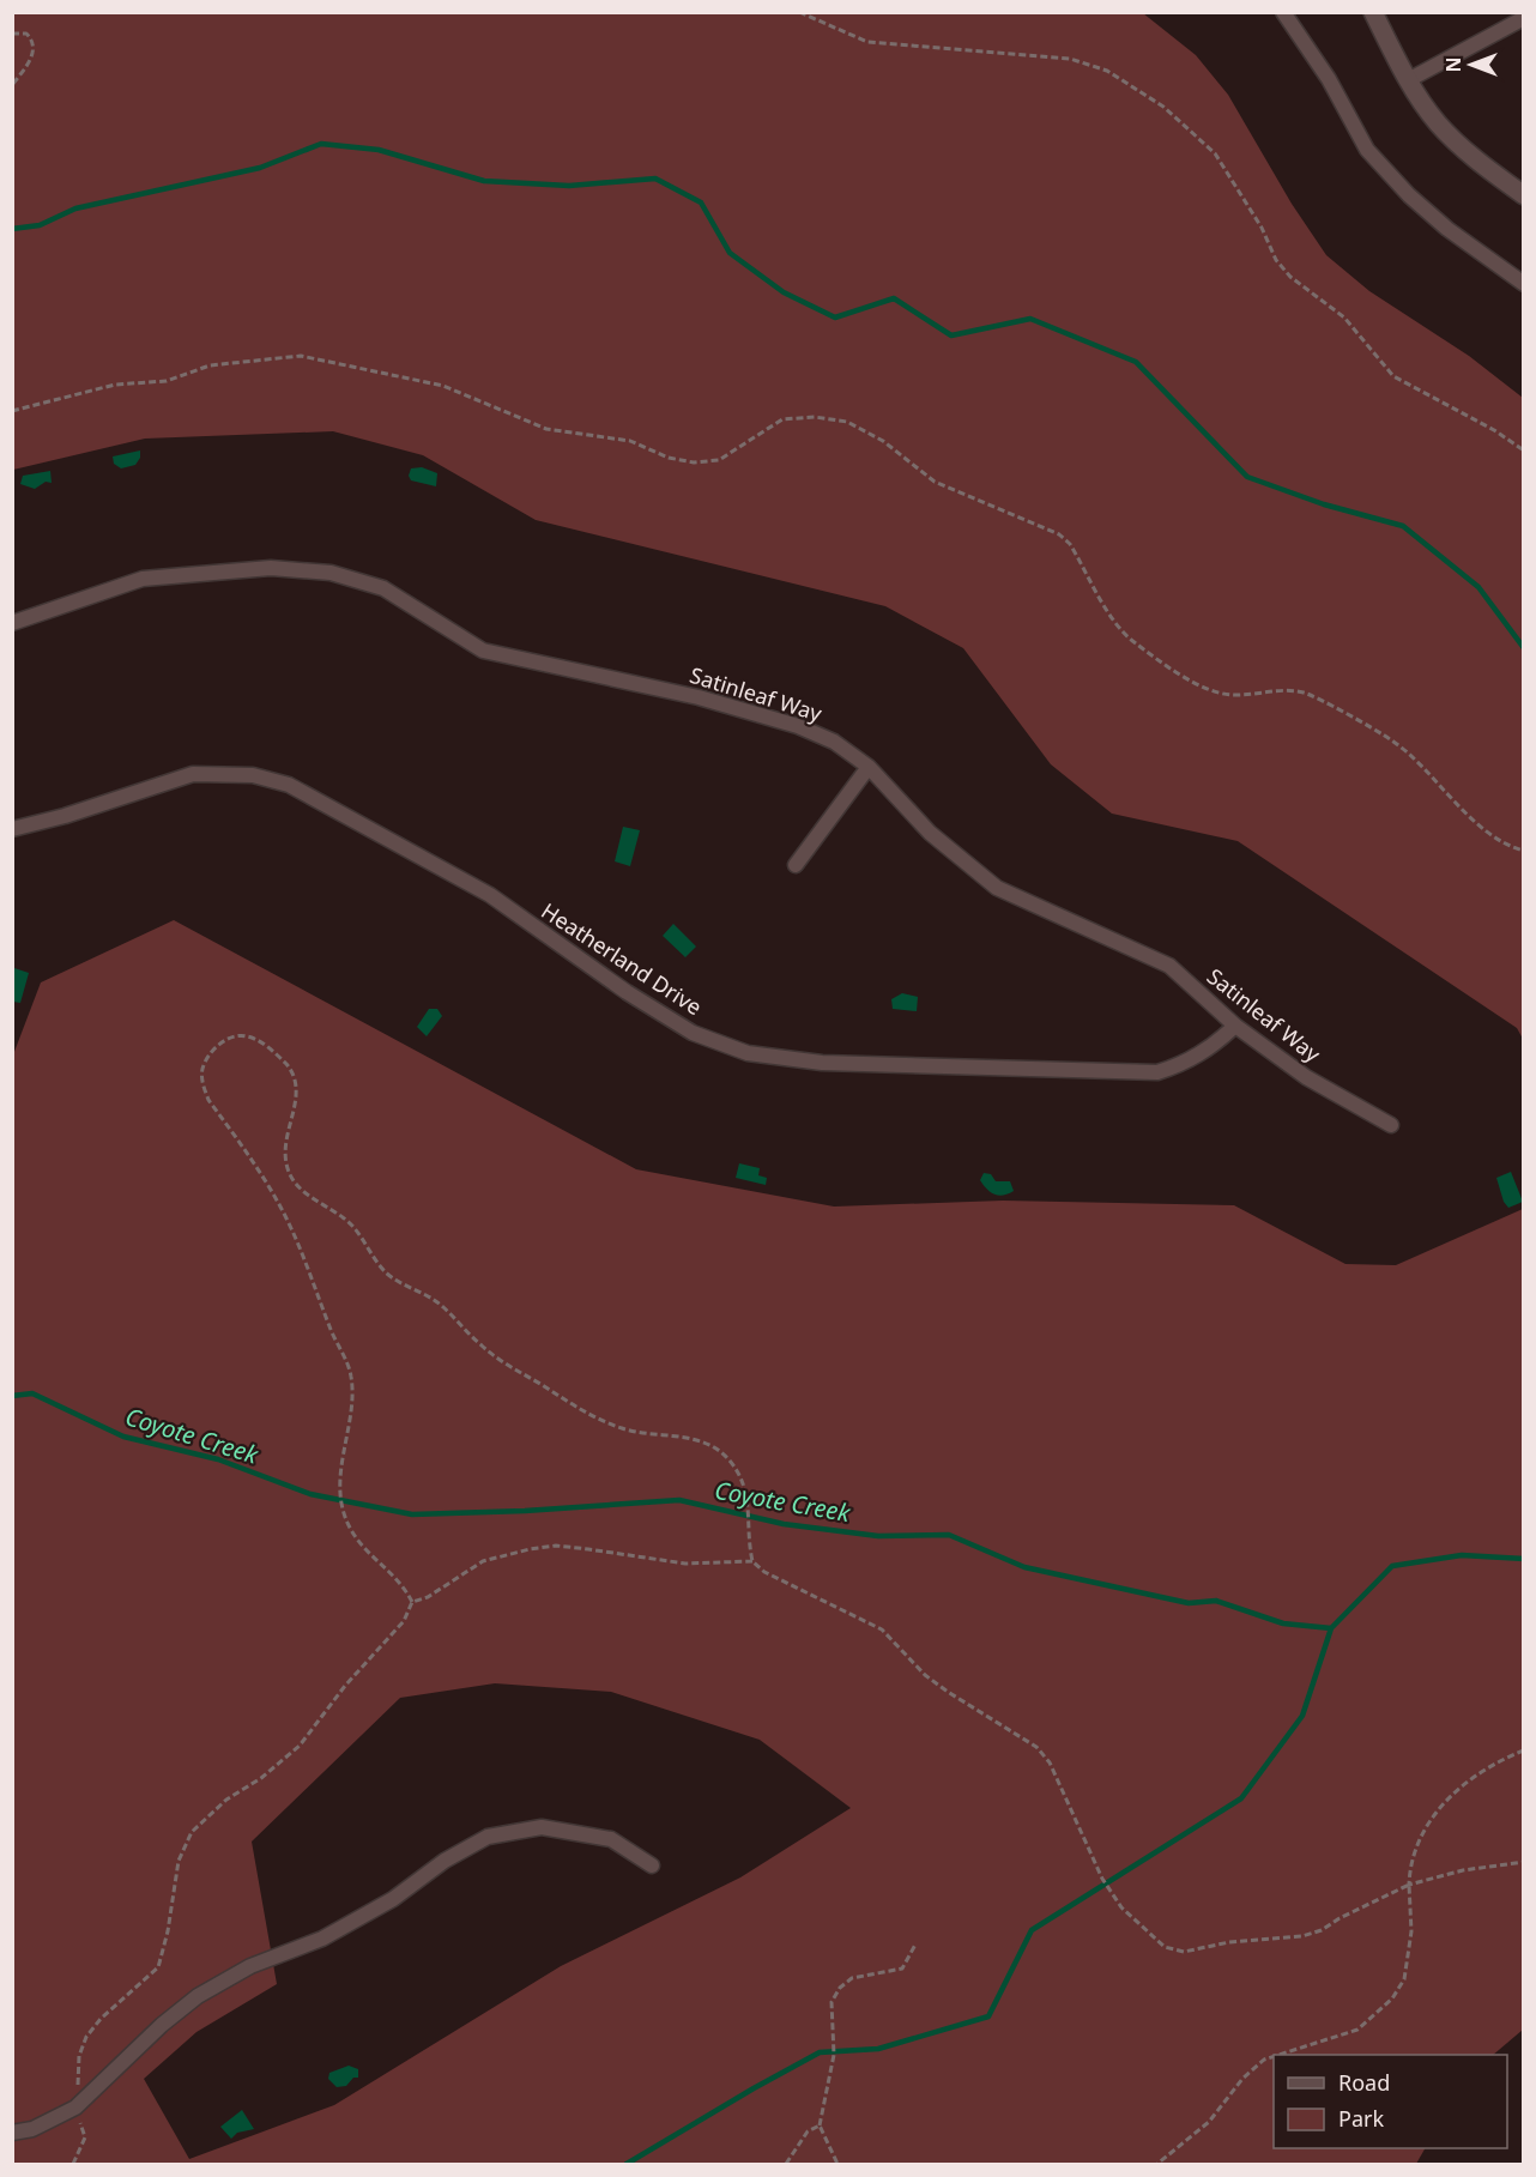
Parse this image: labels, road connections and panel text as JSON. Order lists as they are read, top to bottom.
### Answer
{
  "streets": {
    "street": ["Satinleaf Way", "Heatherland Drive"]
  },
  "crossings": [
    ["Satinleaf Way", "Heatherland Drive"]
  ],
  "water": ["Coyote Creek"],
  "legend": ["Road", "Park"],
  "north": "left"
}
